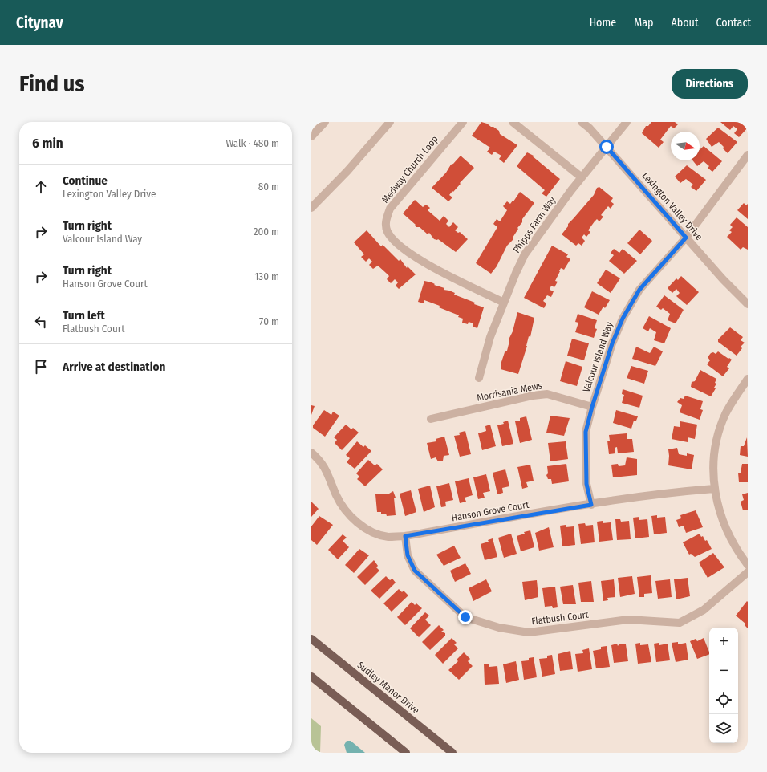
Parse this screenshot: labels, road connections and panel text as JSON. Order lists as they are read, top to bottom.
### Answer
{
  "streets": {
    "main road": ["Sudley Manor Drive"],
    "street": [
      "Medway Church Loop",
      "Lexington Valley Drive",
      "Phipps Farm Way",
      "Valcour Island Way",
      "Morrisania Mews",
      "Hanson Grove Court",
      "Flatbush Court"
    ]
  },
  "crossings": [
    ["Medway Church Loop", "Phipps Farm Way"],
    ["Lexington Valley Drive", "Phipps Farm Way"],
    ["Lexington Valley Drive", "Valcour Island Way"],
    ["Valcour Island Way", "Morrisania Mews"],
    ["Valcour Island Way", "Hanson Grove Court"],
    ["Hanson Grove Court", "Flatbush Court"]
  ],
  "north": "right",
  "page": {
    "header": "Citynav",
    "nav": [
      "Home",
      "Map",
      "About",
      "Contact"
    ],
    "buttons": "Directions",
    "title": "Find us",
    "heading": ["6 min", "Walk · 480 m"],
    "list": [
      ["Continue", "Lexington Valley Drive", "80 m"],
      ["Turn right", "Valcour Island Way", "200 m"],
      ["Turn right", "Hanson Grove Court", "130 m"],
      ["Turn left", "Flatbush Court", "70 m"],
      "Arrive at destination"
    ],
    "map_buttons": ["+", "−"]
  }
}
